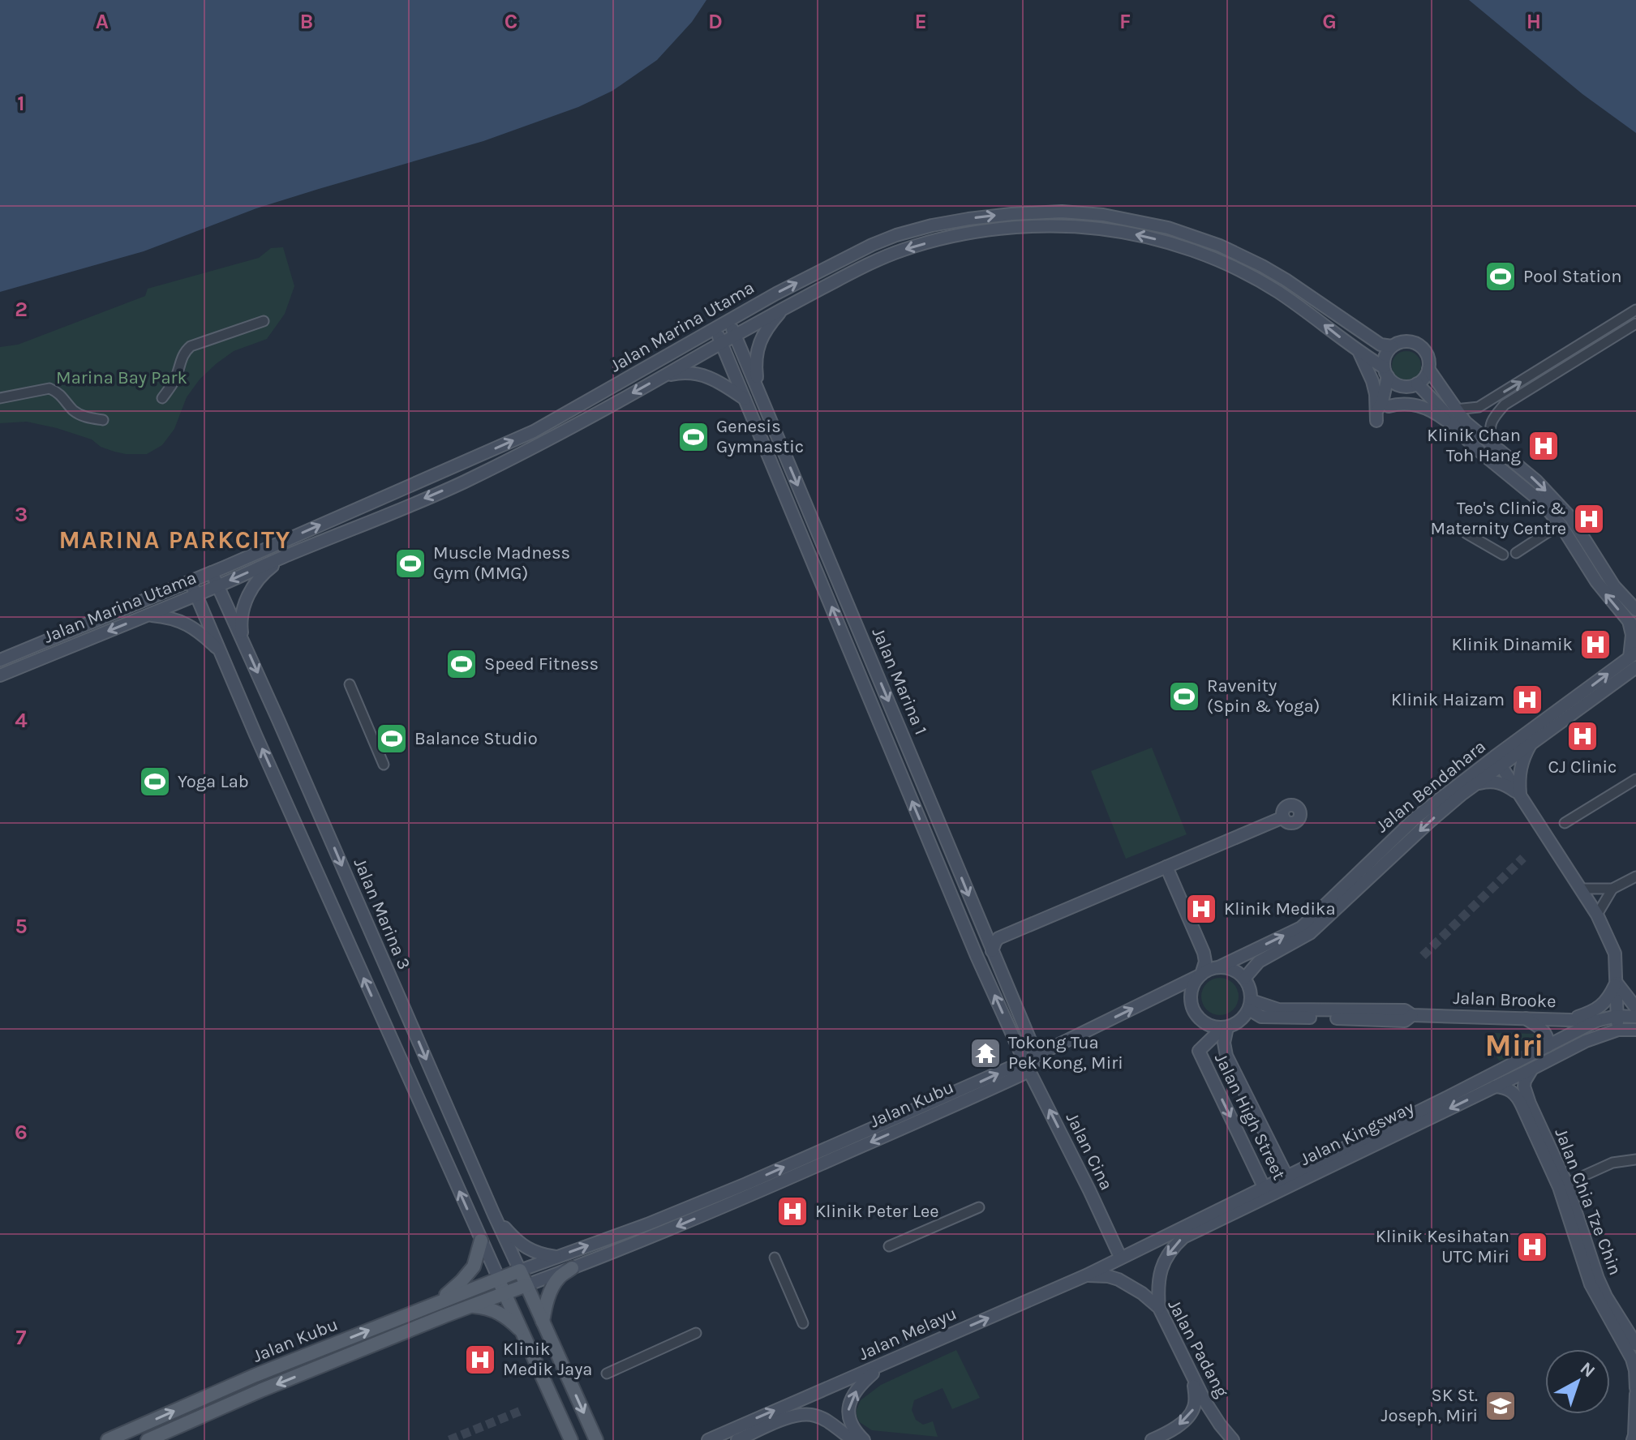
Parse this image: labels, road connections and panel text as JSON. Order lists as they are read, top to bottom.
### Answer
{
  "streets": {
    "main road": ["Jalan Kubu"],
    "street": [
      "Jalan Marina Utama",
      "Jalan Marina 1",
      "Jalan Bendahara",
      "Jalan Marina 3",
      "Jalan Brooke",
      "Jalan High Street",
      "Jalan Kingsway",
      "Jalan Cina",
      "Jalan Chia Tze Chin",
      "Jalan Melayu",
      "Jalan Padang"
    ]
  },
  "crossings": [
    ["Jalan Marina Utama", "Jalan Marina 1"],
    ["Jalan Marina Utama", "Jalan Marina 3"],
    ["Jalan Marina 1", "Jalan Kubu"],
    ["Jalan Marina 1", "Jalan Cina"],
    ["Jalan Bendahara", "Jalan Brooke"],
    ["Jalan Bendahara", "Jalan High Street"],
    ["Jalan Marina 3", "Jalan Kubu"],
    ["Jalan Brooke", "Jalan High Street"],
    ["Jalan Brooke", "Jalan Kingsway"],
    ["Jalan Kubu", "Jalan Cina"],
    ["Jalan High Street", "Jalan Kingsway"],
    ["Jalan Kingsway", "Jalan Cina"],
    ["Jalan Kingsway", "Jalan Chia Tze Chin"],
    ["Jalan Kingsway", "Jalan Melayu"],
    ["Jalan Kingsway", "Jalan Padang"],
    ["Jalan Cina", "Jalan Melayu"],
    ["Jalan Melayu", "Jalan Padang"]
  ],
  "one_way": ["Jalan Cina", "Jalan Melayu"],
  "districts": ["MARINA PARKCITY", "Miri"],
  "parks": ["Marina Bay Park"],
  "places": {
    "sports": [
      "Pool Station",
      "Genesis Gymnastic",
      "Muscle Madness Gym (MMG)",
      "Speed Fitness",
      "Ravenity (Spin & Yoga)",
      "Balance Studio",
      "Yoga Lab"
    ],
    "hospital": [
      "Klinik Chan Toh Hang",
      "Teo's Clinic & Maternity Centre",
      "Klinik Dinamik",
      "Klinik Haizam",
      "CJ Clinic",
      "Klinik Medika",
      "Klinik Peter Lee",
      "Klinik Kesihatan UTC Miri",
      "Klinik Medik Jaya"
    ],
    "temple": ["Tokong Tua Pek Kong, Miri"],
    "school or university": ["SK St. Joseph, Miri"]
  },
  "north": "top right",
  "grid": {
    "columns": [
      "A",
      "B",
      "C",
      "D",
      "E",
      "F",
      "G",
      "H"
    ],
    "rows": [
      "1",
      "2",
      "3",
      "4",
      "5",
      "6",
      "7"
    ]
  }
}
